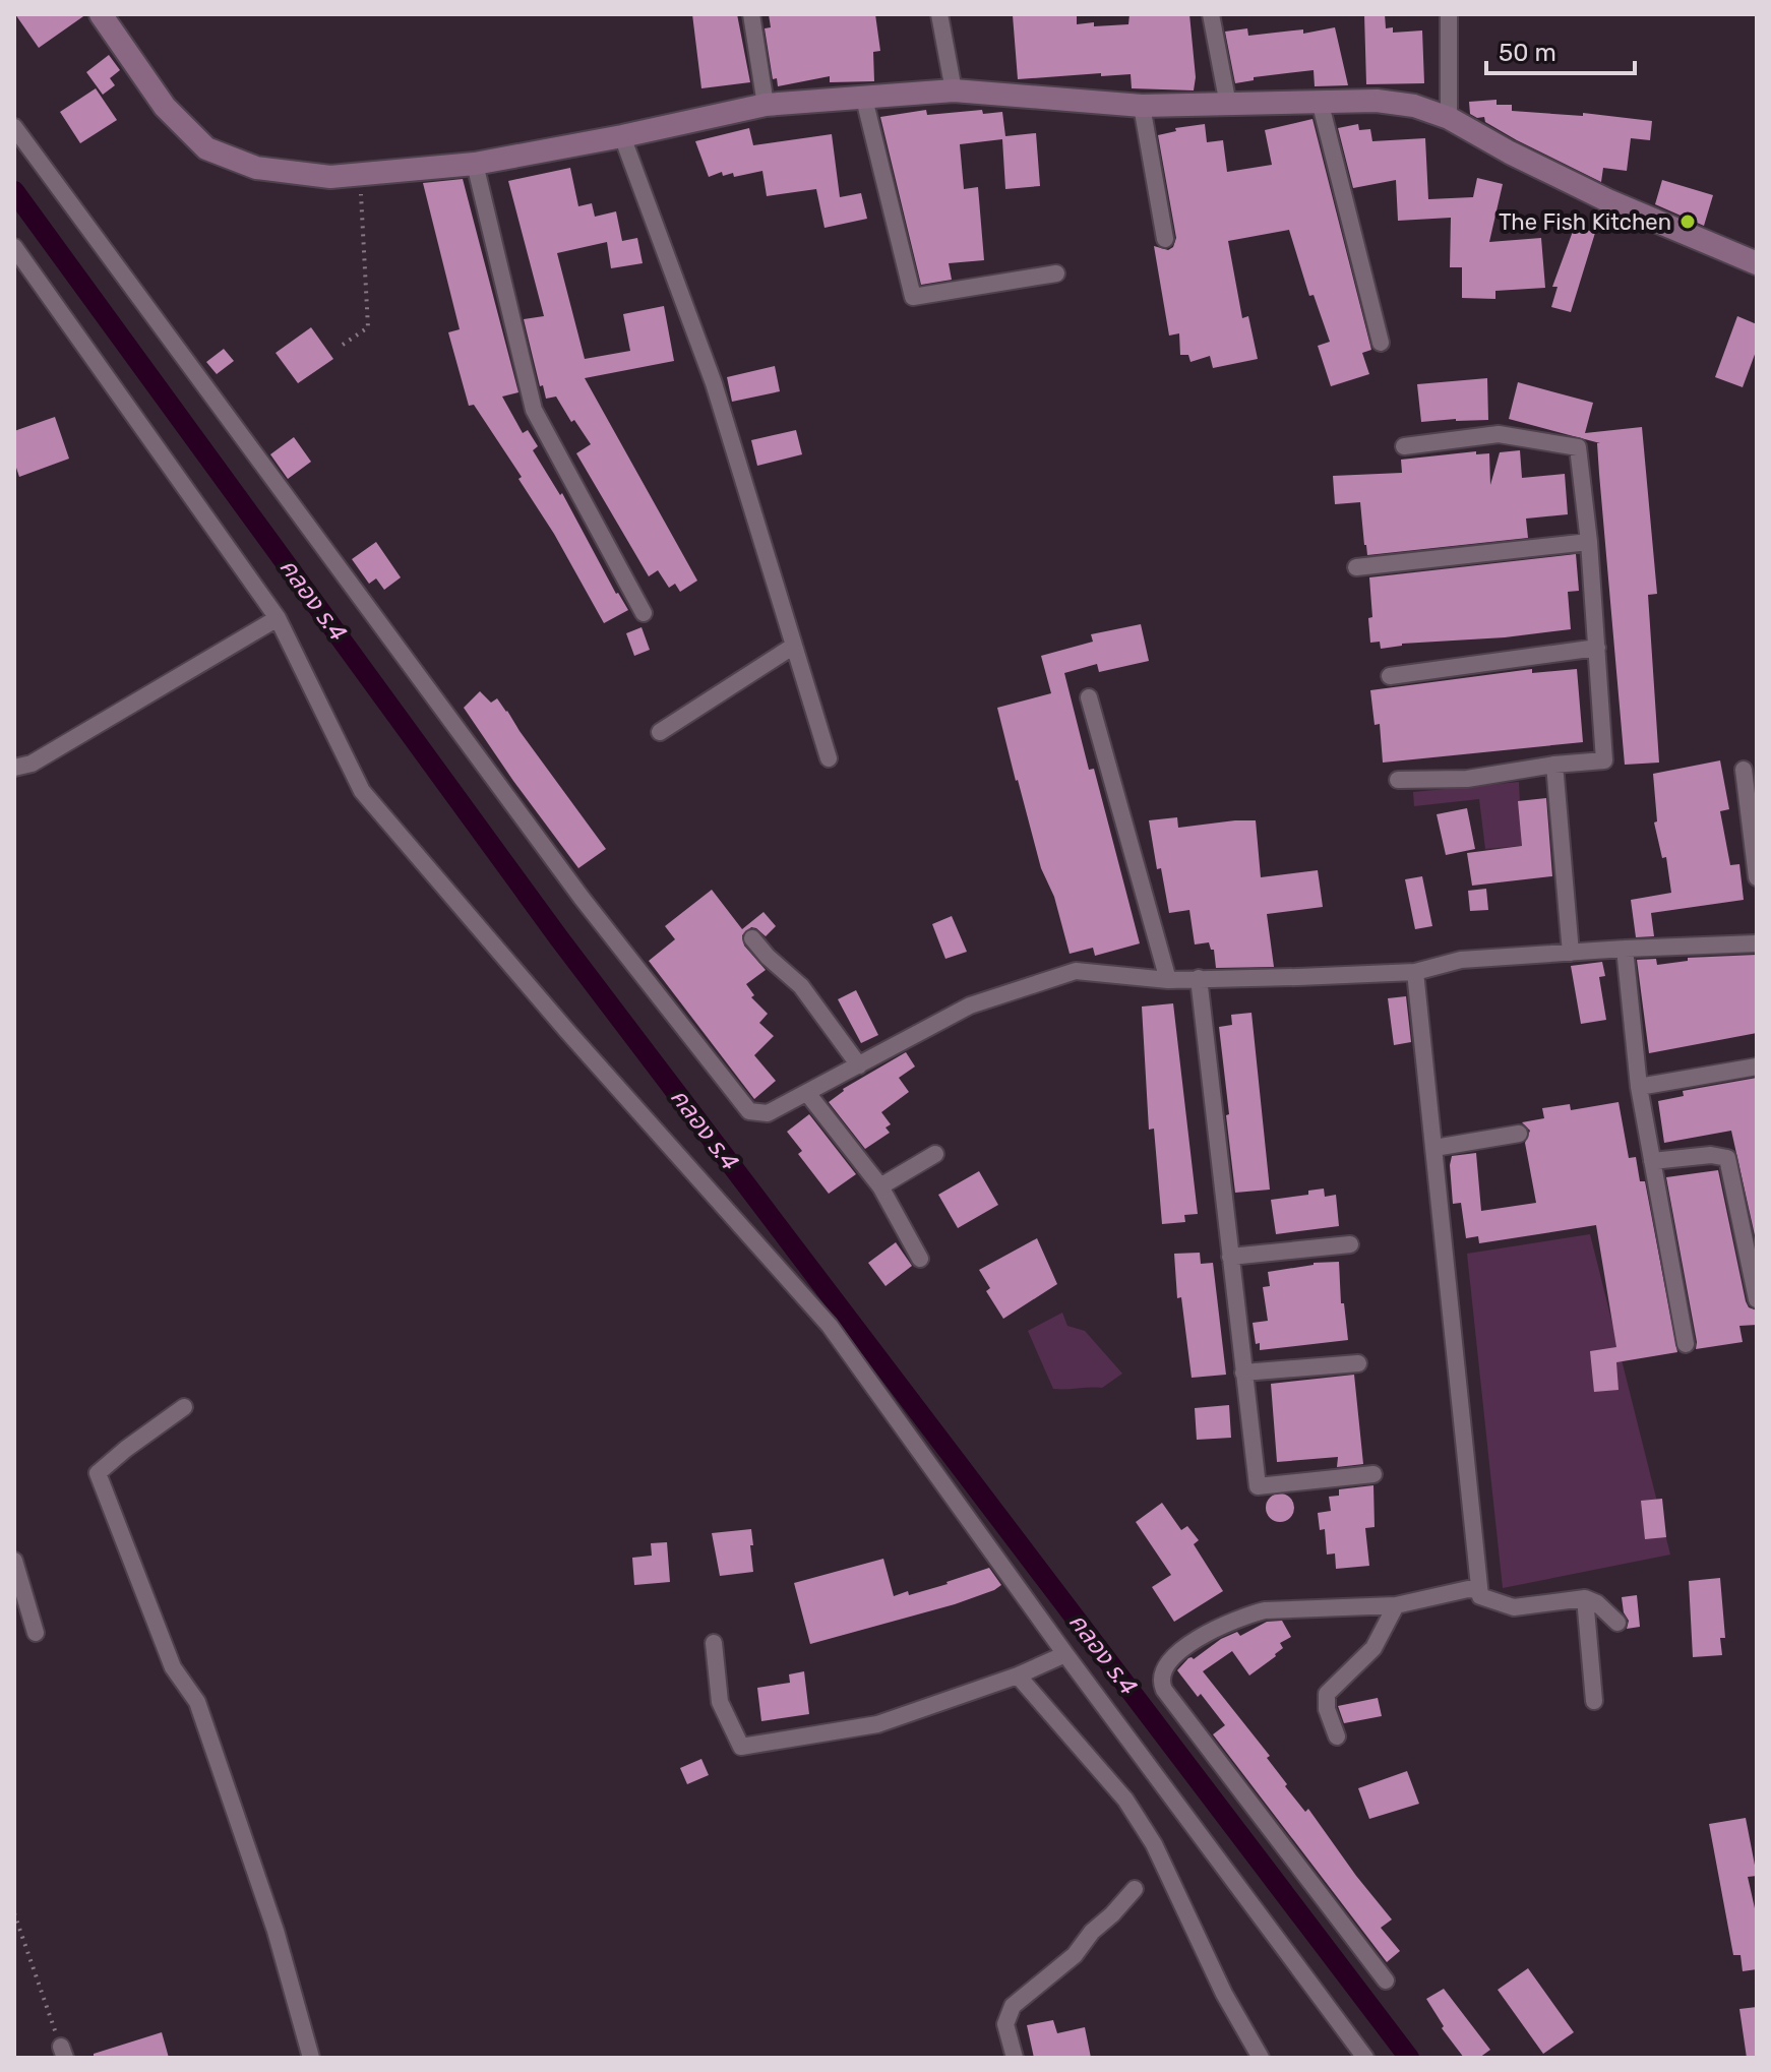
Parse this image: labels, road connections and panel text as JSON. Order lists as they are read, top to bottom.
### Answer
{
  "water": ["คลอง ร.4"],
  "places": ["The Fish Kitchen"],
  "scale_bar": "50 m"
}
